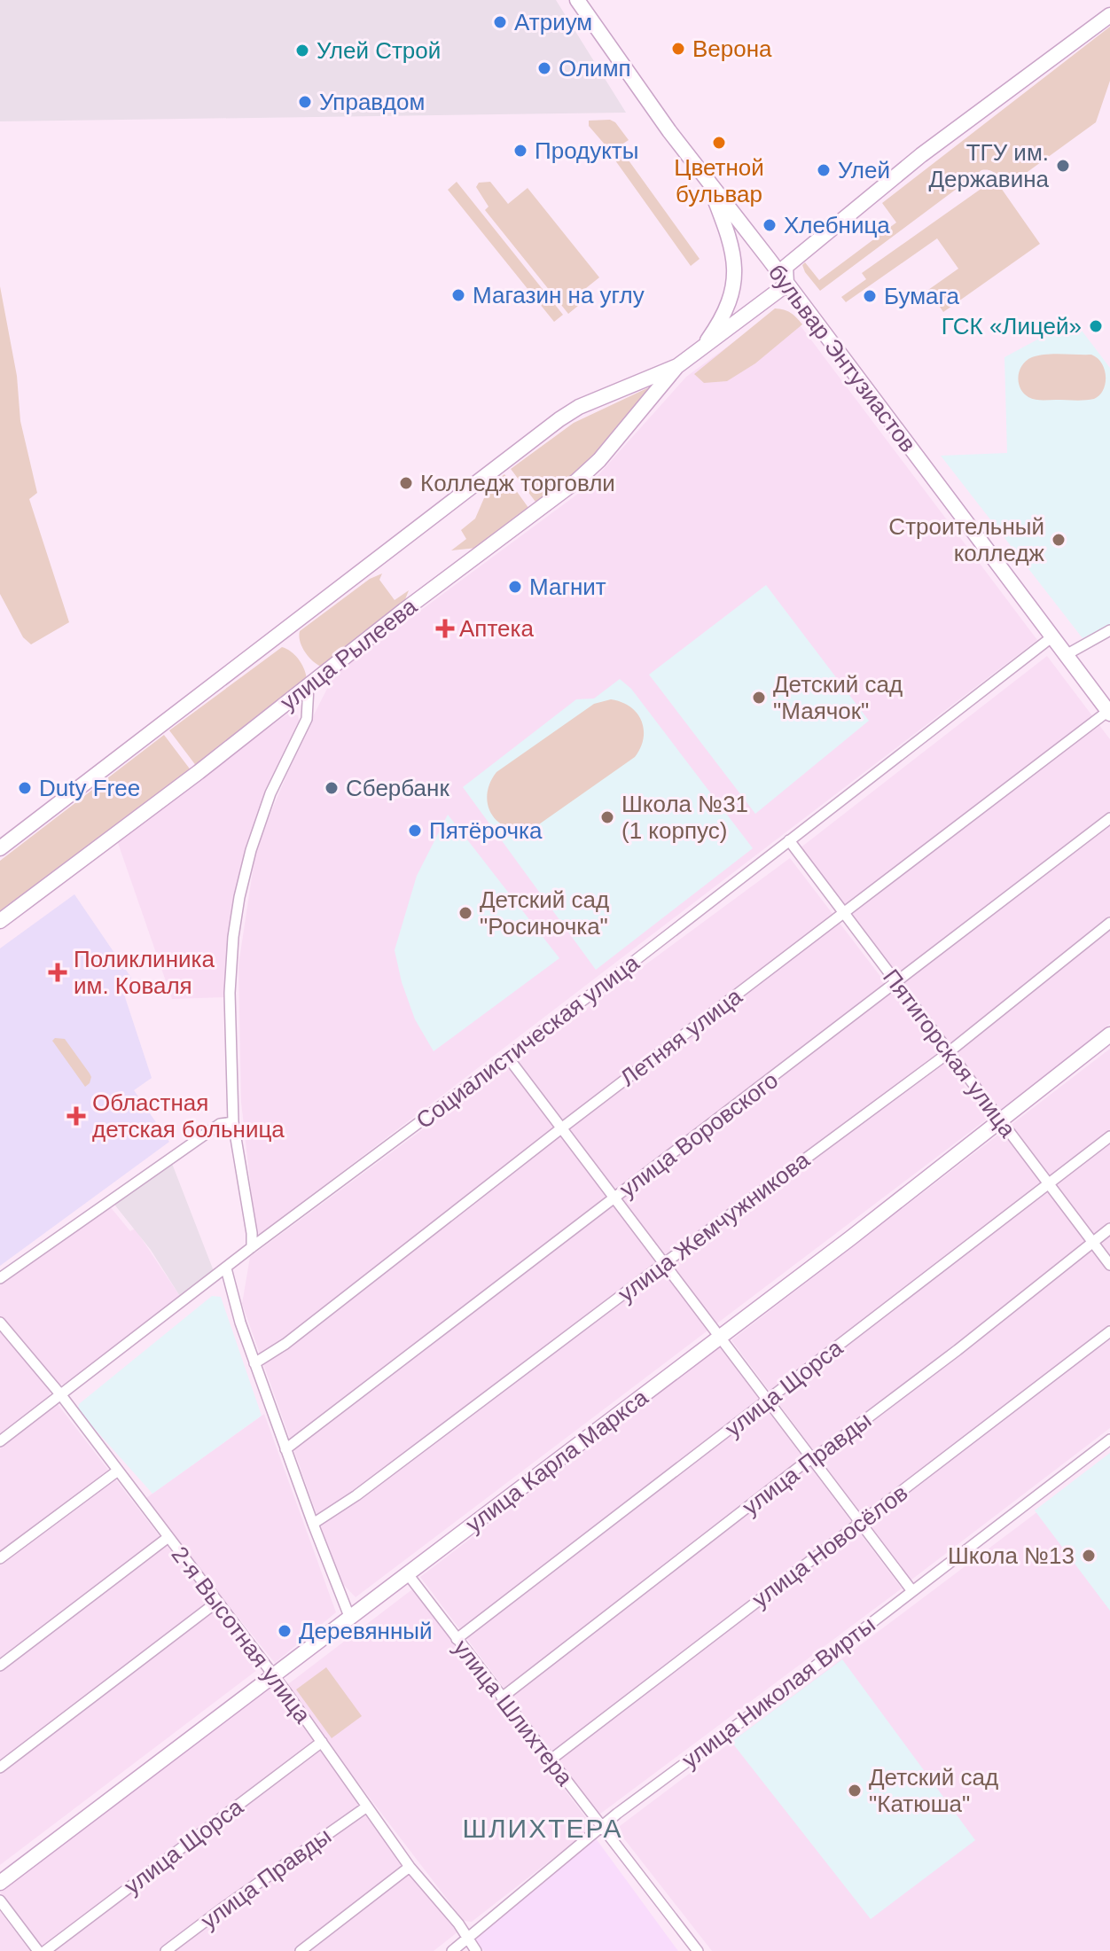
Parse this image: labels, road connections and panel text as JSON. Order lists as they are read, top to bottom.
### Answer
{
  "streets": {
    "main road": ["бульвар Энтузиастов", "улица Рылеева", "улица Карла Маркса"],
    "street": [
      "Летняя улица",
      "Социалистическая улица",
      "Пятигорская улица",
      "улица Воровского",
      "улица Жемчужникова",
      "улица Щорса",
      "улица Правды",
      "улица Новосёлов",
      "2-я Высотная улица",
      "улица Николая Вирты",
      "улица Шлихтера"
    ]
  },
  "crossings": [
    ["бульвар Энтузиастов", "улица Рылеева"],
    ["бульвар Энтузиастов", "Летняя улица"],
    ["бульвар Энтузиастов", "Социалистическая улица"],
    ["Летняя улица", "Пятигорская улица"],
    ["Социалистическая улица", "Пятигорская улица"],
    ["Социалистическая улица", "2-я Высотная улица"],
    ["Пятигорская улица", "улица Воровского"],
    ["Пятигорская улица", "улица Жемчужникова"],
    ["Пятигорская улица", "улица Щорса"],
    ["Пятигорская улица", "улица Карла Маркса"],
    ["Пятигорская улица", "улица Правды"],
    ["улица Щорса", "2-я Высотная улица"],
    ["улица Щорса", "улица Шлихтера"],
    ["улица Карла Маркса", "2-я Высотная улица"],
    ["улица Карла Маркса", "улица Шлихтера"],
    ["улица Правды", "2-я Высотная улица"],
    ["улица Правды", "улица Шлихтера"],
    ["улица Новосёлов", "улица Шлихтера"],
    ["2-я Высотная улица", "улица Николая Вирты"],
    ["улица Николая Вирты", "улица Шлихтера"]
  ],
  "districts": ["ШЛИХТЕРА"],
  "places": {
    "other": [
      "Атриум",
      "Верона",
      "Улей Строй",
      "Олимп",
      "Управдом",
      "Цветной бульвар",
      "Продукты",
      "ТГУ им. Державина",
      "Улей",
      "Хлебница",
      "Магазин на углу",
      "Бумага",
      "ГСК «Лицей»",
      "Колледж торговли",
      "Строительный колледж",
      "Магнит",
      "Детский сад \"Маячок\"",
      "Duty Free",
      "Сбербанк",
      "Школа №31 (1 корпус)",
      "Пятёрочка",
      "Детский сад \"Росиночка\"",
      "Школа №13",
      "Деревянный",
      "Детский сад \"Катюша\""
    ],
    "health": ["Аптека", "Поликлиника им. Коваля", "Областная детская больница"]
  }
}
